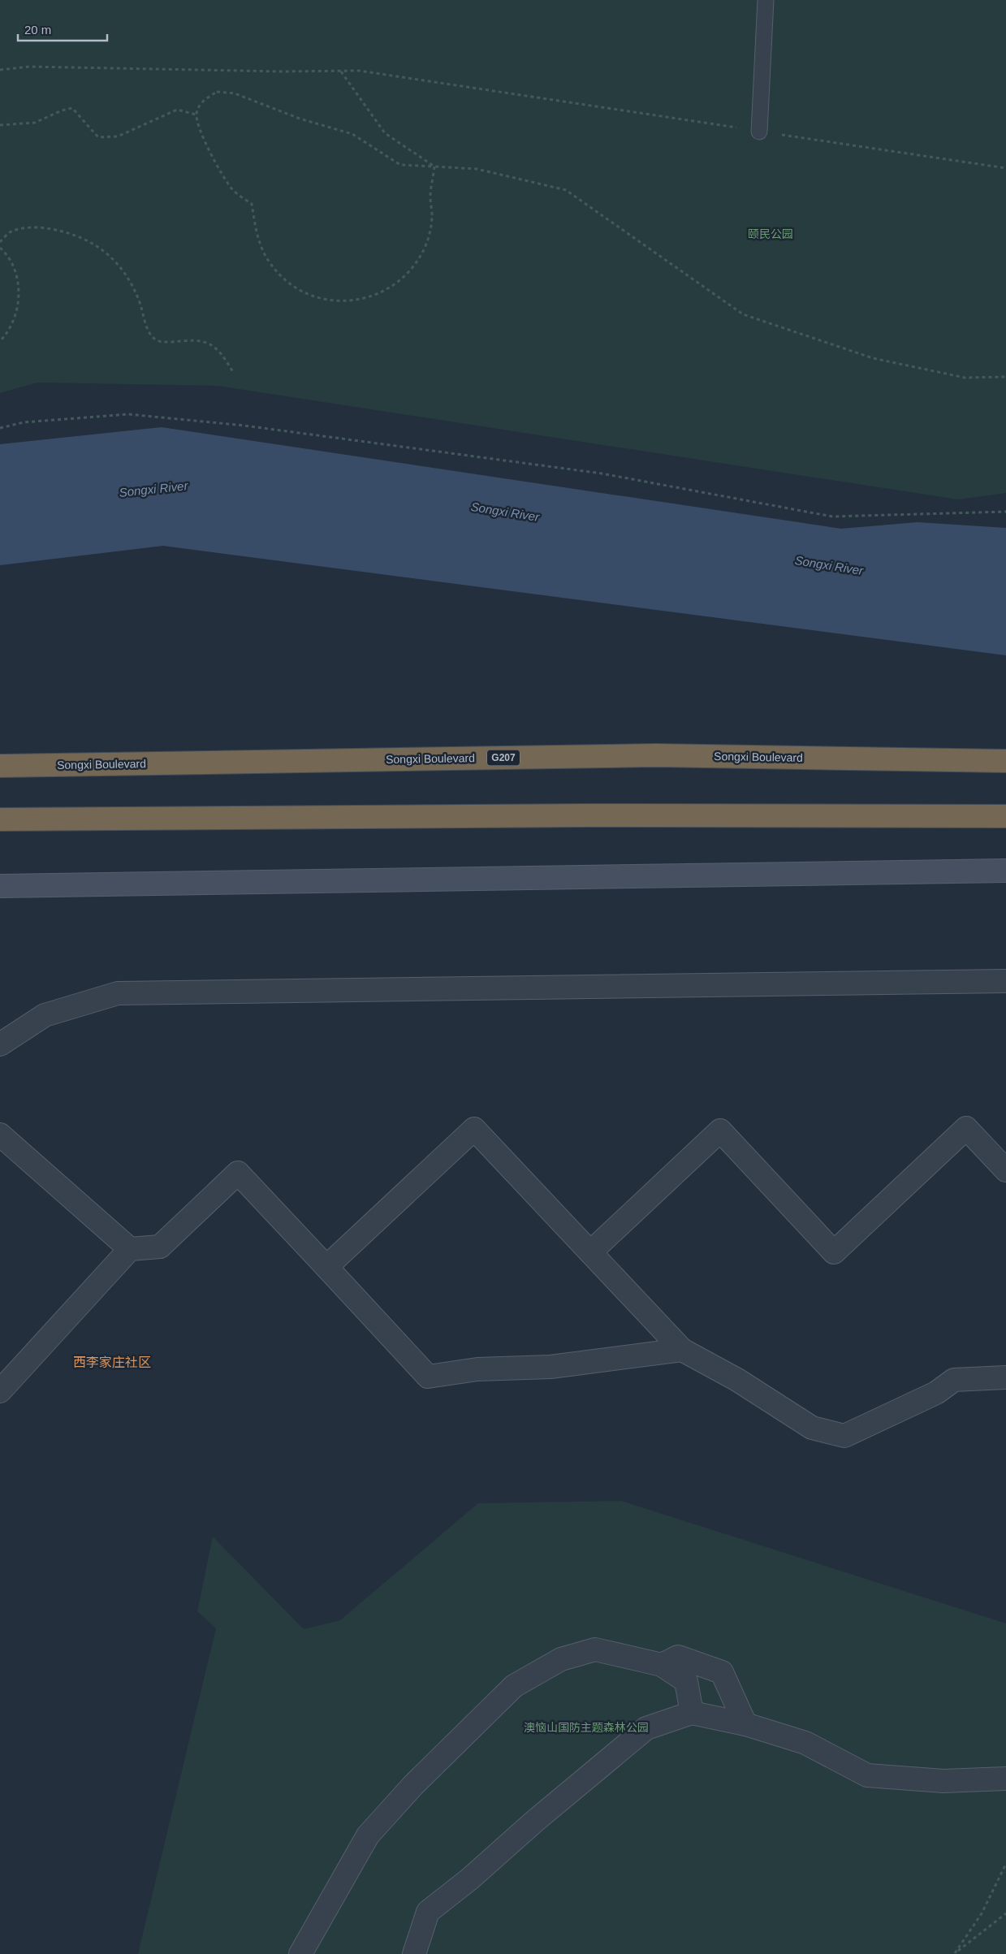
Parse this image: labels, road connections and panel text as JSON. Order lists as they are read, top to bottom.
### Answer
{
  "streets": {
    "highway": ["Songxi Boulevard", "G207"]
  },
  "districts": ["西李家庄社区"],
  "water": ["Songxi River"],
  "parks": ["颐民公园", "澳恼山国防主题森林公园"],
  "scale_bar": "20 m"
}
